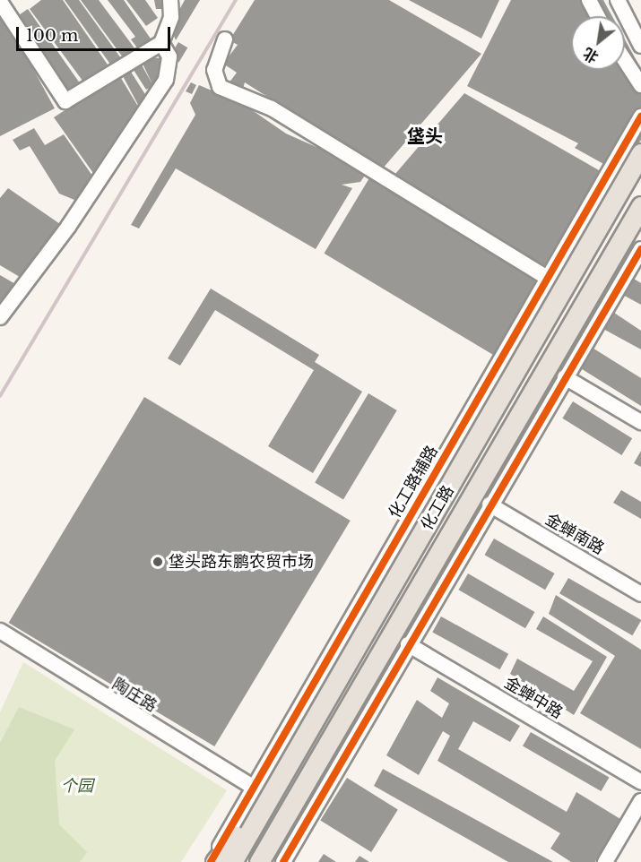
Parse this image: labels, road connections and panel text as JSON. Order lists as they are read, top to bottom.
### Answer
{
  "streets": {
    "main road": ["化工路"],
    "street": [
      "化工路辅路",
      "金蝉南路",
      "陶庄路",
      "金蝉中路"
    ]
  },
  "crossings": [
    ["化工路辅路", "陶庄路"]
  ],
  "districts": ["垡头"],
  "parks": ["个园"],
  "places": ["垡头路东鹏农贸市场"],
  "scale_bar": "100 m",
  "north": "bottom left"
}
